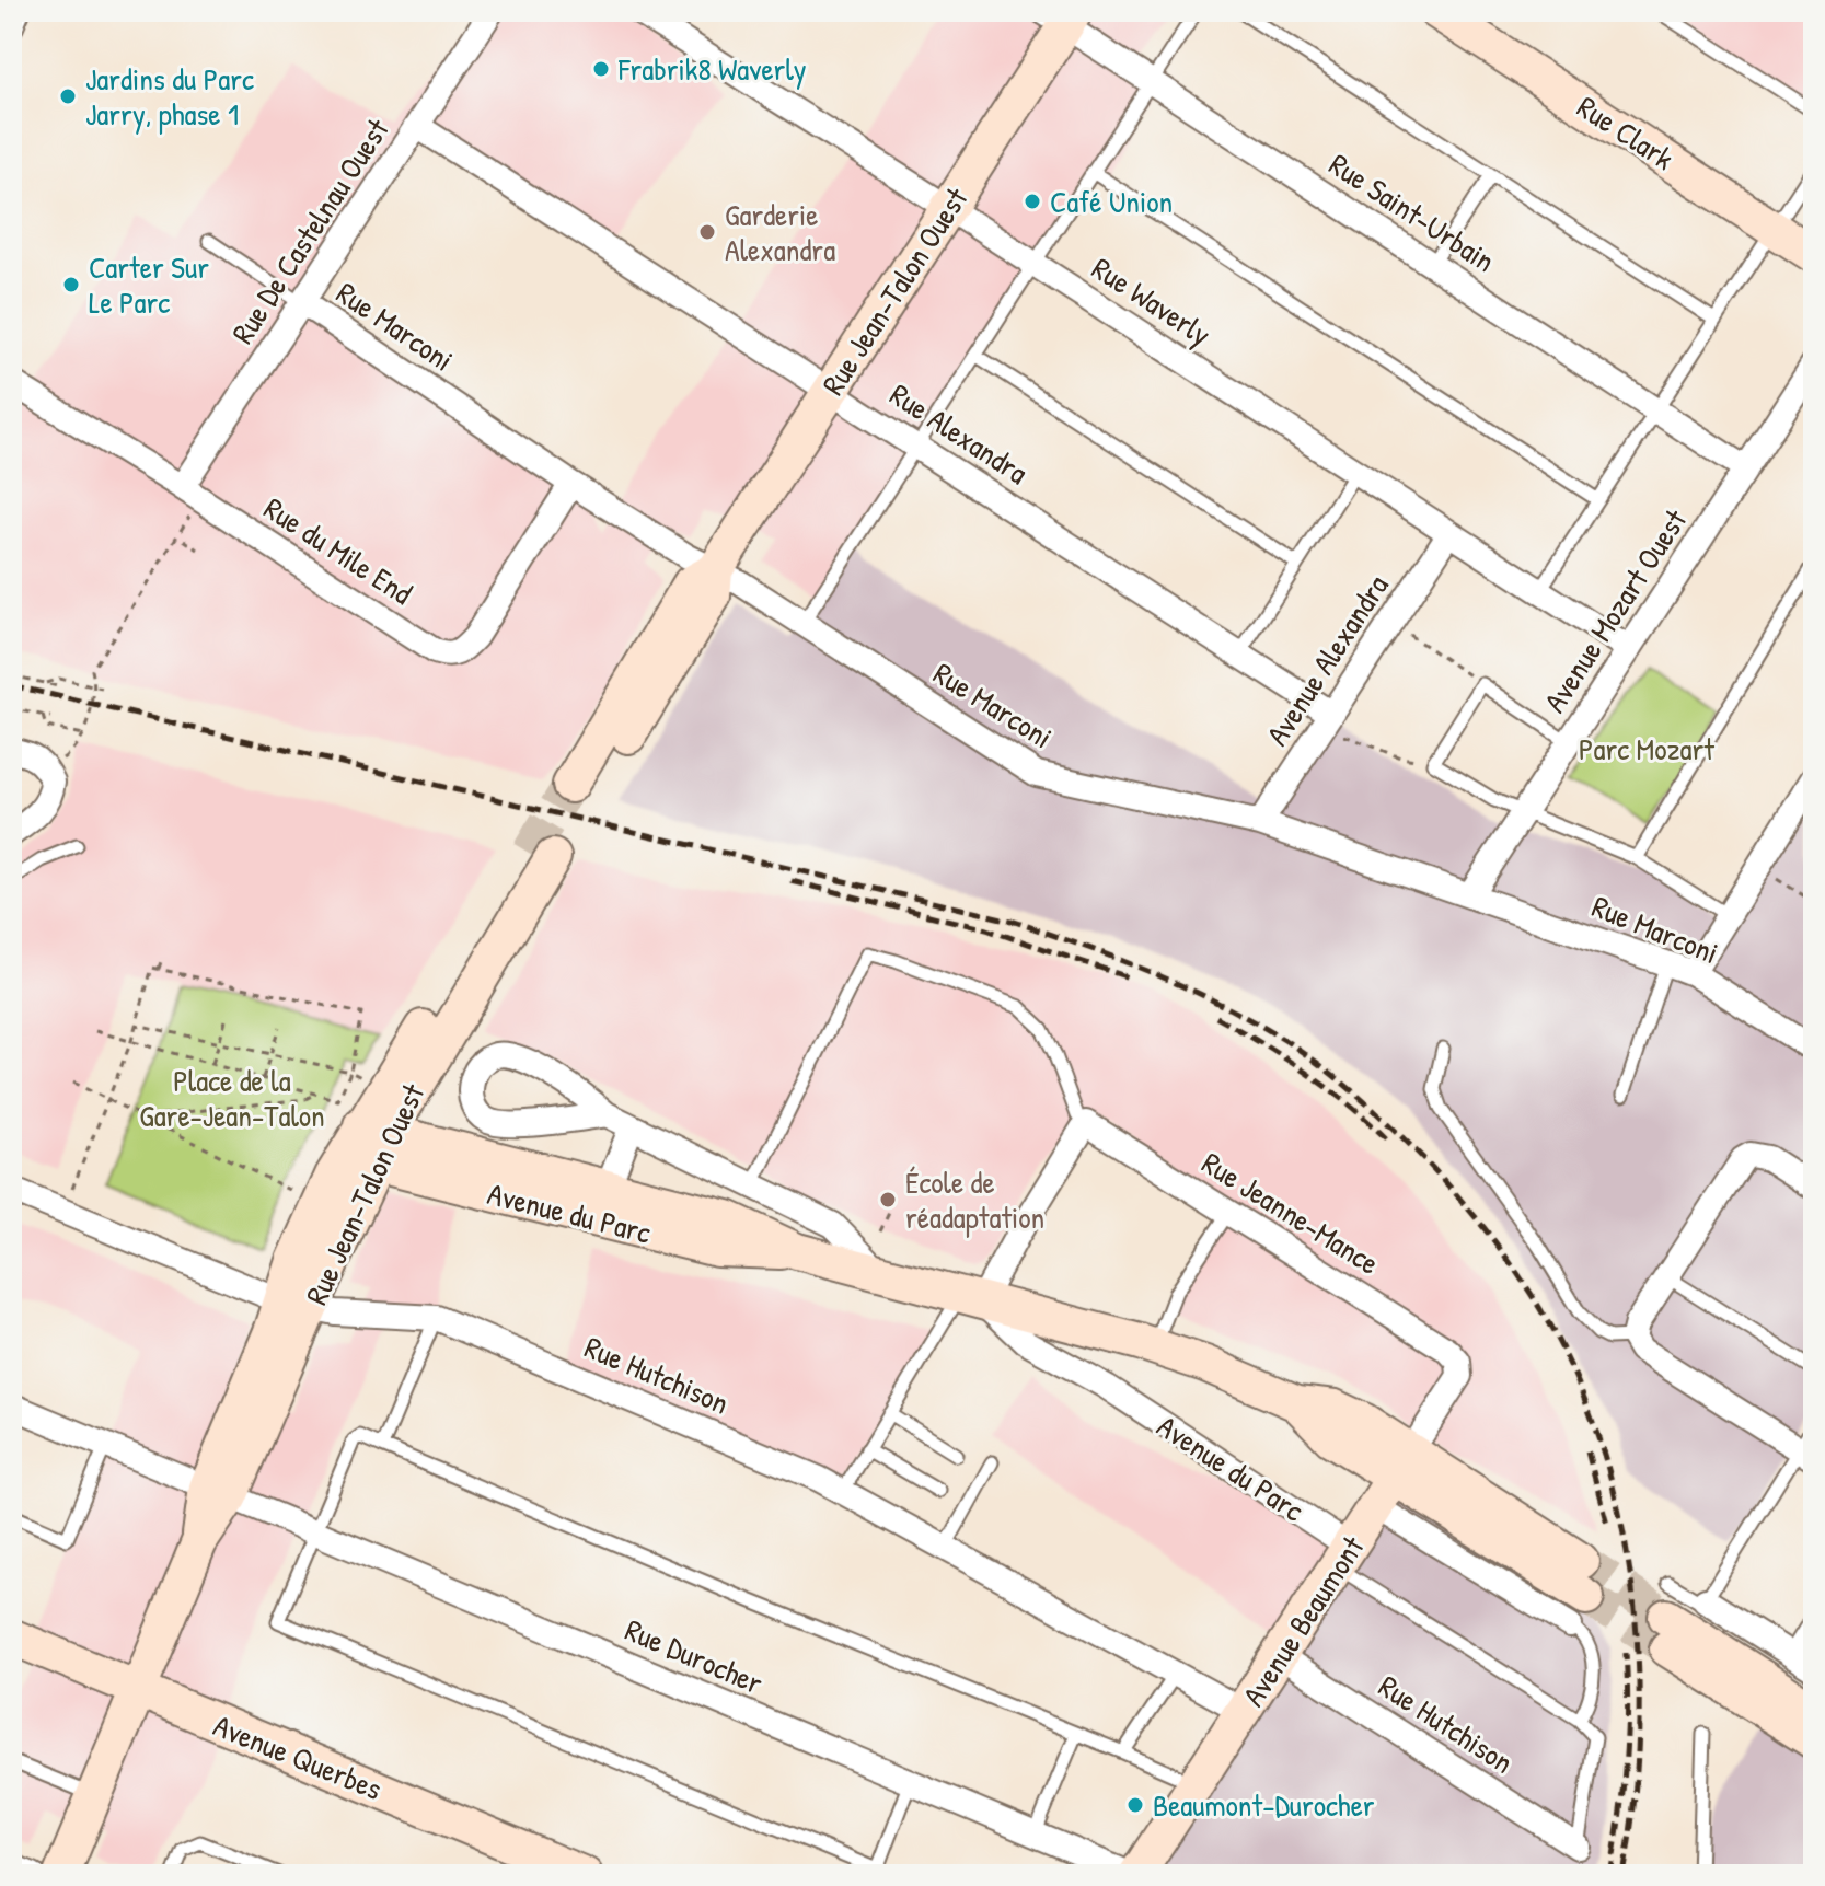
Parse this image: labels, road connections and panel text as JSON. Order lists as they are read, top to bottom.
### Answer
{
  "streets": {
    "main road": [
      "Rue Clark",
      "Rue Jean-Talon Ouest",
      "Avenue du Parc",
      "Avenue Beaumont",
      "Avenue Querbes"
    ],
    "street": [
      "Rue Saint-Urbain",
      "Rue De Castelnau Ouest",
      "Rue Waverly",
      "Rue Marconi",
      "Rue Alexandra",
      "Rue du Mile End",
      "Avenue Mozart Ouest",
      "Avenue Alexandra",
      "Rue Jeanne-Mance",
      "Rue Hutchison",
      "Rue Durocher"
    ]
  },
  "crossings": [
    ["Rue Saint-Urbain", "Rue Jean-Talon Ouest"],
    ["Rue Saint-Urbain", "Avenue Mozart Ouest"],
    ["Rue De Castelnau Ouest", "Rue Marconi"],
    ["Rue De Castelnau Ouest", "Rue Alexandra"],
    ["Rue De Castelnau Ouest", "Rue du Mile End"],
    ["Rue Jean-Talon Ouest", "Rue Waverly"],
    ["Rue Jean-Talon Ouest", "Rue Marconi"],
    ["Rue Jean-Talon Ouest", "Rue Alexandra"],
    ["Rue Jean-Talon Ouest", "Avenue du Parc"],
    ["Rue Jean-Talon Ouest", "Rue Hutchison"],
    ["Rue Jean-Talon Ouest", "Rue Durocher"],
    ["Rue Jean-Talon Ouest", "Avenue Querbes"],
    ["Rue Waverly", "Avenue Mozart Ouest"],
    ["Rue Waverly", "Avenue Alexandra"],
    ["Rue Marconi", "Rue du Mile End"],
    ["Rue Marconi", "Avenue Mozart Ouest"],
    ["Rue Marconi", "Avenue Alexandra"],
    ["Rue Alexandra", "Avenue Alexandra"],
    ["Avenue du Parc", "Avenue Beaumont"],
    ["Rue Jeanne-Mance", "Avenue Beaumont"],
    ["Rue Hutchison", "Avenue Beaumont"],
    ["Avenue Beaumont", "Rue Durocher"]
  ],
  "parks": ["Parc Mozart", "Place de la Gare-Jean-Talon"],
  "places": [
    "Frabrik8 Waverly",
    "Jardins du Parc Jarry, phase 1",
    "Café Union",
    "Garderie Alexandra",
    "Carter Sur Le Parc",
    "École de réadaptation",
    "Beaumont-Durocher"
  ]
}
